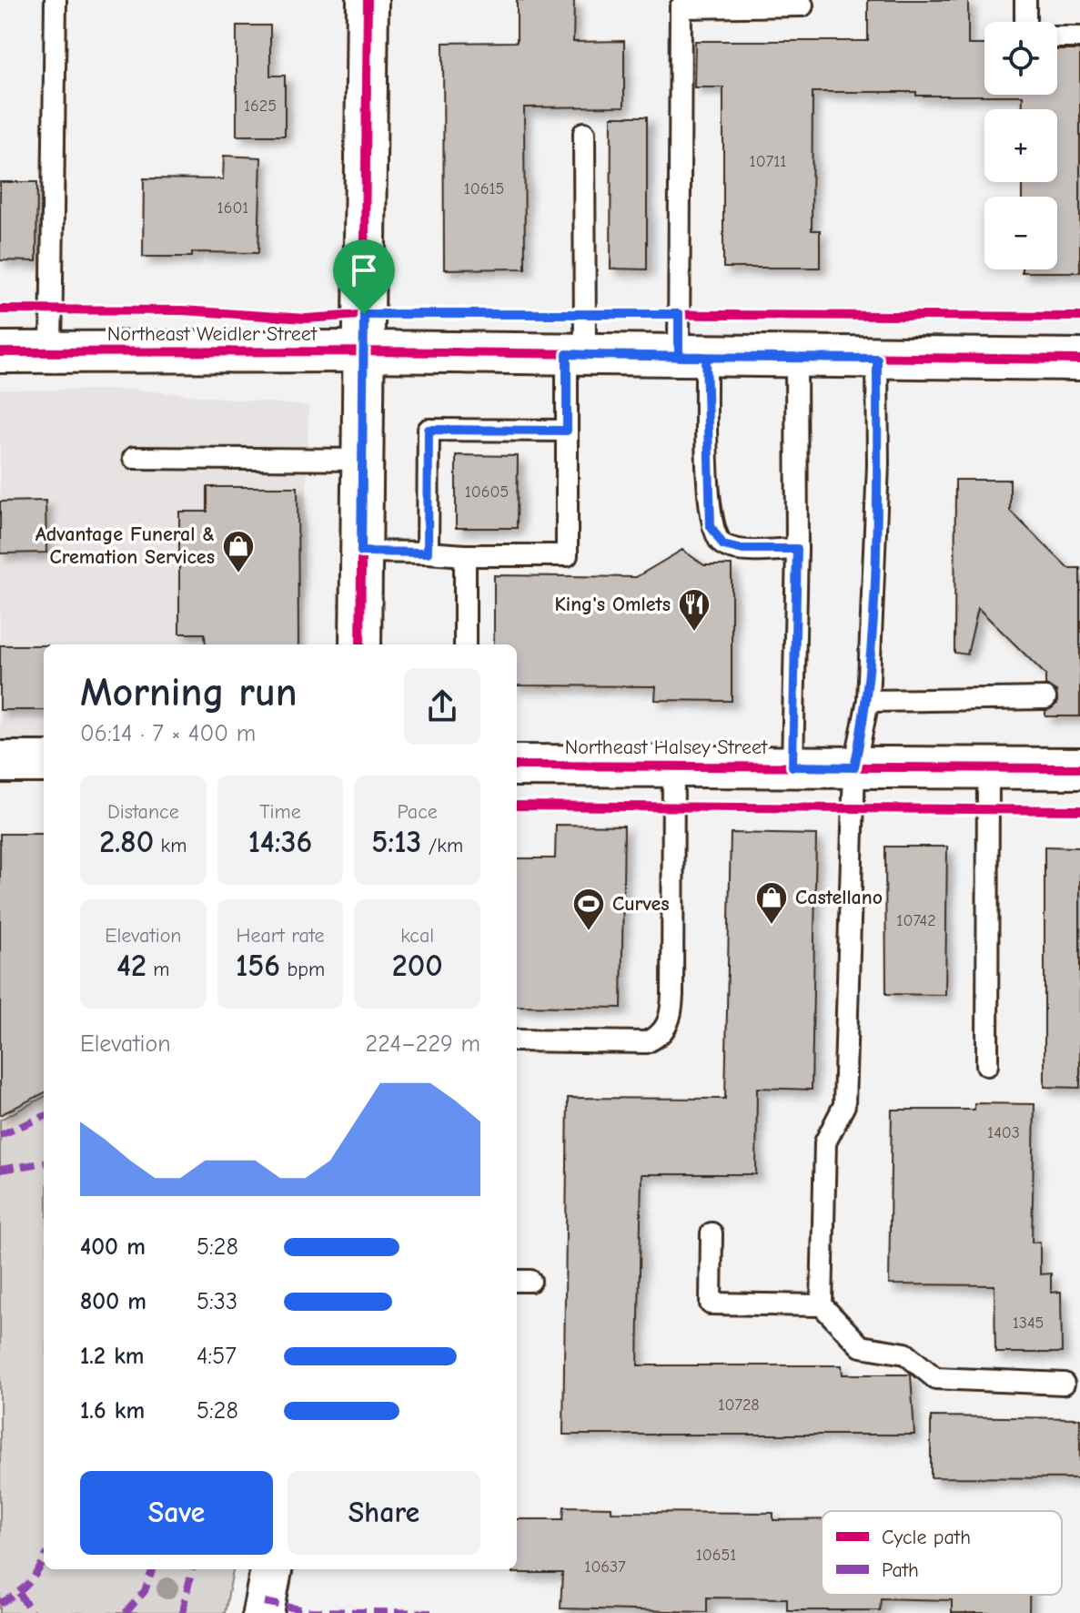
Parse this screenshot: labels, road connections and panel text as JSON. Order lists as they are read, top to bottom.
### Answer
{
  "streets": {
    "main road": ["Northeast Weidler Street", "Northeast Halsey Street"]
  },
  "places": {
    "shop": ["Advantage Funeral & Cremation Services", "Castellano"],
    "restaurant": ["King's Omlets"],
    "sports": ["Curves"]
  },
  "house_numbers": [
    "1625",
    "10711",
    "10615",
    "1601",
    "10605",
    "10742",
    "1403",
    "1345",
    "10728",
    "10651",
    "10637"
  ],
  "legend": ["Cycle path", "Path"],
  "page": {
    "map_buttons": ["+", "−"],
    "heading": ["Morning run", "06:14 · 7 × 400 m"],
    "stats": [
      ["Distance", "2.80 km"],
      ["Time", "14:36"],
      ["Pace", "5:13 /km"],
      ["Elevation", "42 m"],
      ["Heart rate", "156 bpm"],
      ["kcal", "200"]
    ],
    "chart": ["Elevation", "224–229 m"],
    "list": [
      {
        "name": "400 m",
        "note": "5:28"
      },
      {
        "name": "800 m",
        "note": "5:33"
      },
      {
        "name": "1.2 km",
        "note": "4:57"
      },
      {
        "name": "1.6 km",
        "note": "5:28"
      }
    ],
    "buttons": ["Save", "Share"]
  }
}
